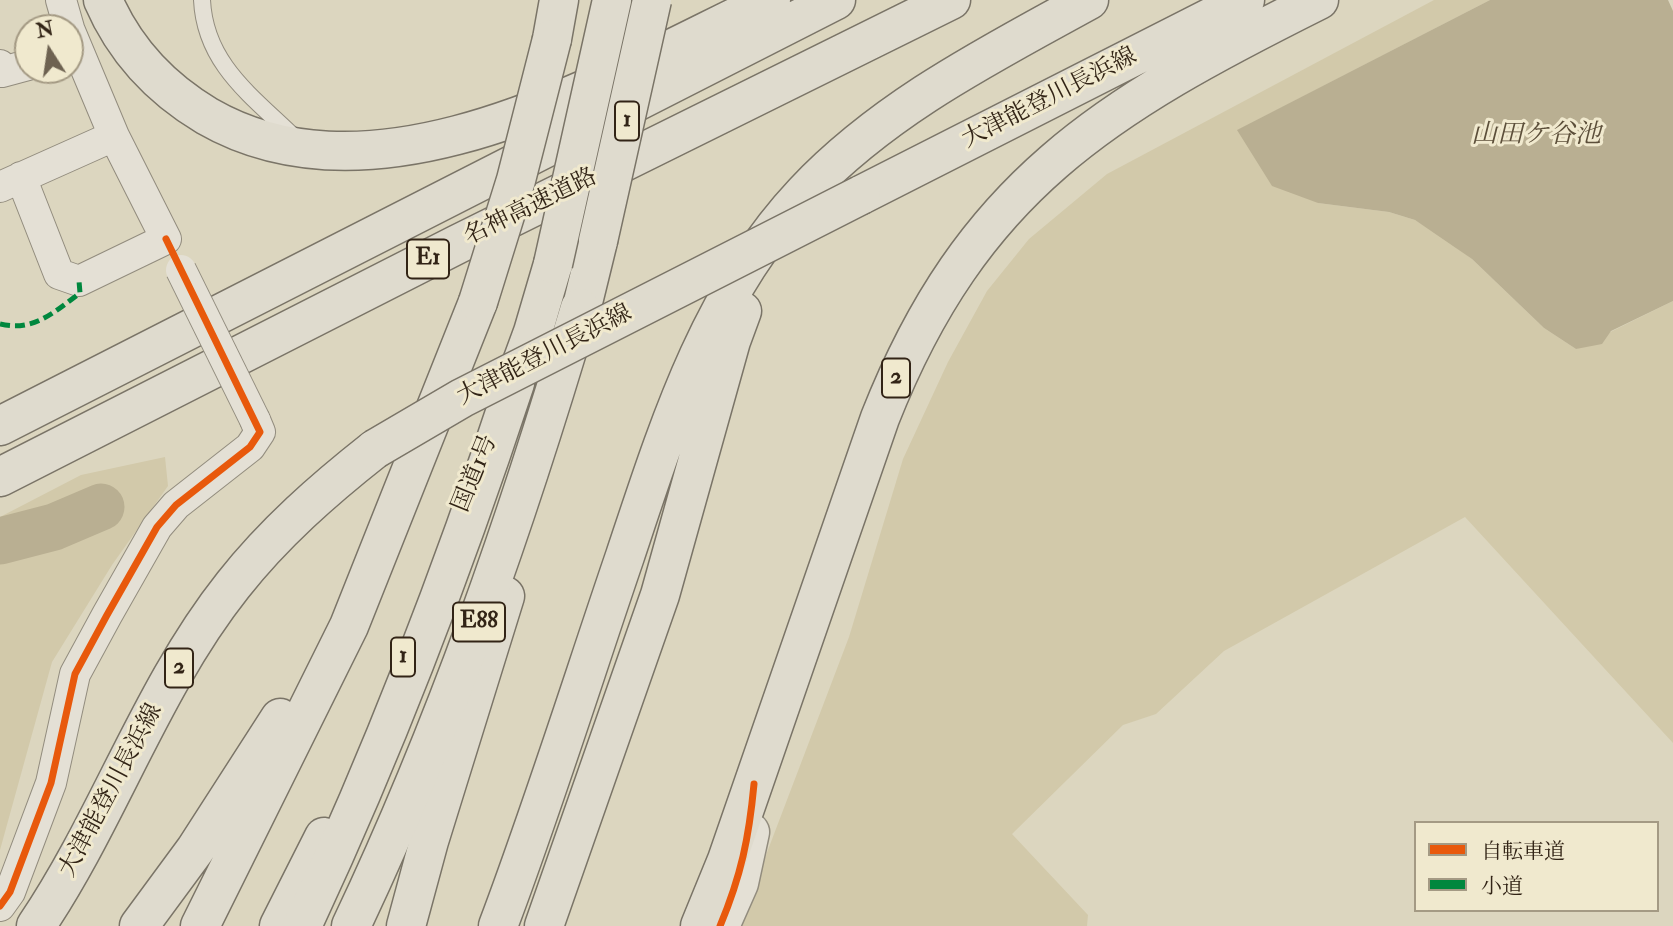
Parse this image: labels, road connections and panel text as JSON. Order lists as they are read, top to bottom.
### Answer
{
  "streets": {
    "main road": [
      "大津能登川長浜線",
      "1",
      "名神高速道路",
      "E1",
      "2",
      "国道1号",
      "E88"
    ]
  },
  "crossings": [
    ["1", "E88"],
    ["国道1号", "E88"]
  ],
  "water": ["山田ケ谷池"],
  "legend": ["自転車道", "小道"],
  "north": "top"
}
